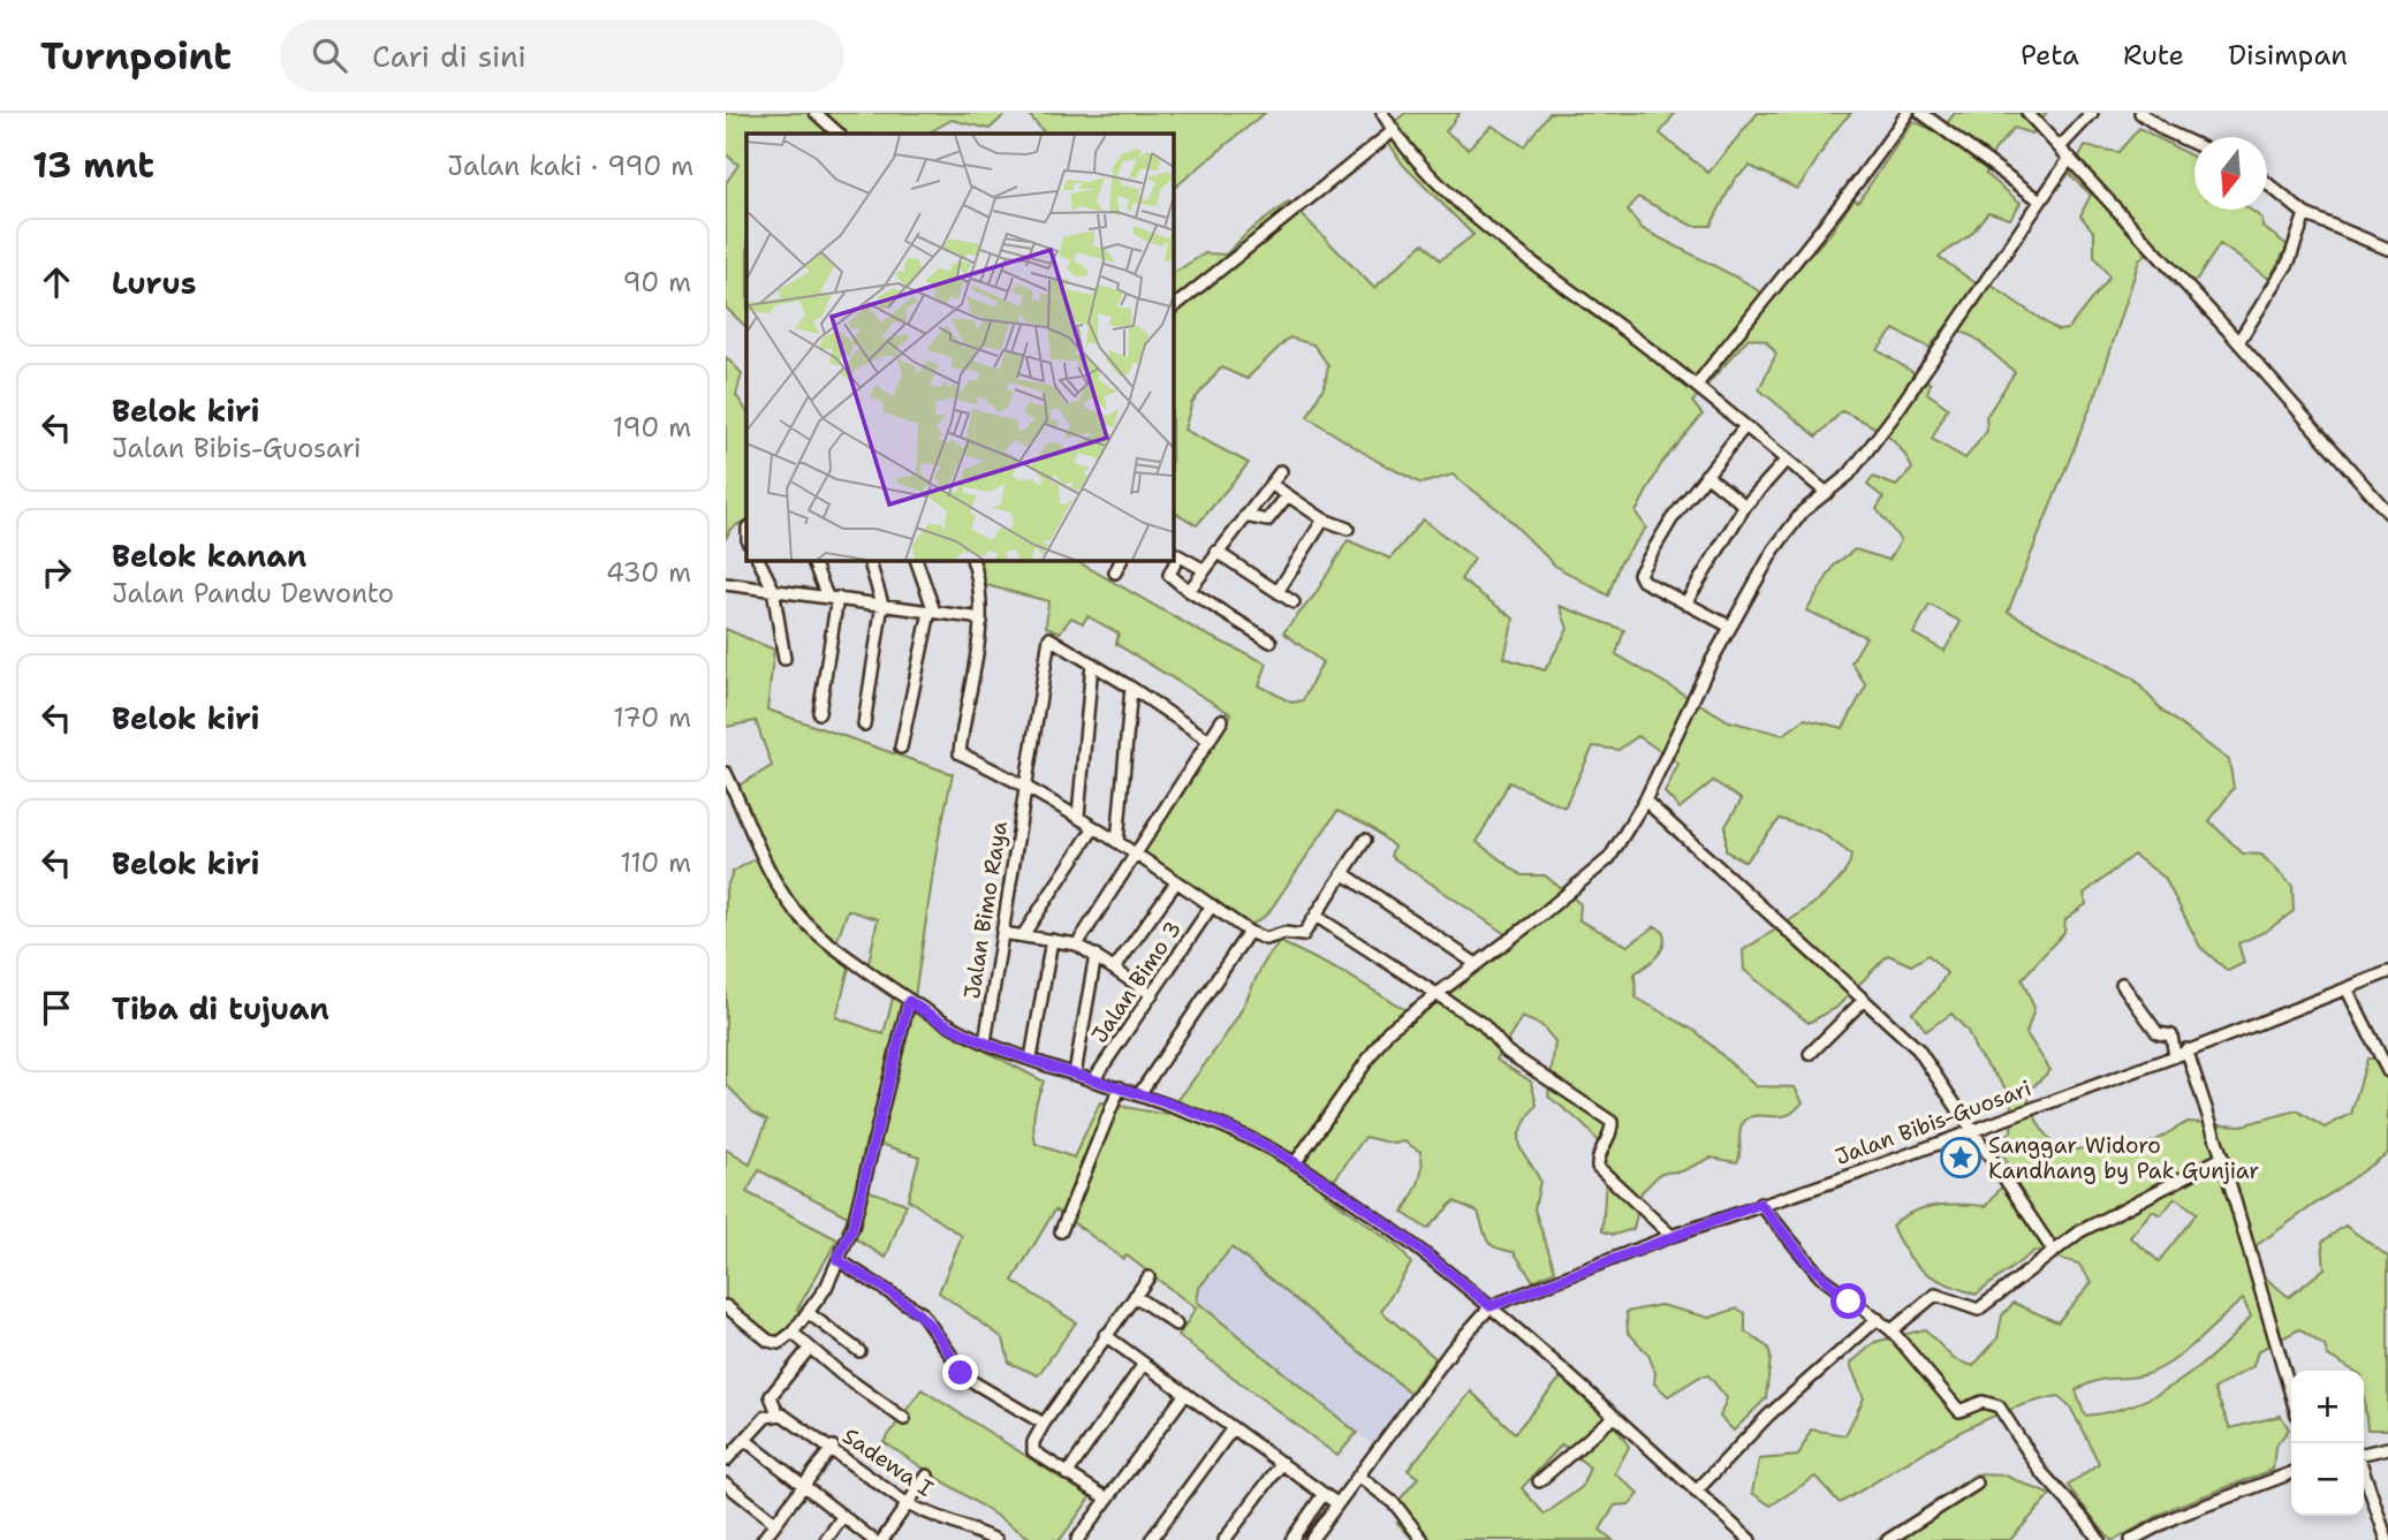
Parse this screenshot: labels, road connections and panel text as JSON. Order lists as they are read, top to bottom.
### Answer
{
  "streets": {
    "street": [
      "Jalan Bimo Raya",
      "Jalan Bimo 3",
      "Jalan Bibis-Guosari",
      "Sadewa I"
    ]
  },
  "places": {
    "place": ["Sanggar Widoro Kandhang by Pak Gunjiar"]
  },
  "north": "bottom",
  "page": {
    "header": "Turnpoint",
    "search": "Cari di sini",
    "nav": ["Peta", "Rute", "Disimpan"],
    "heading": ["13 mnt", "Jalan kaki · 990 m"],
    "list": [
      ["Lurus", "90 m"],
      ["Belok kiri", "Jalan Bibis-Guosari", "190 m"],
      ["Belok kanan", "Jalan Pandu Dewonto", "430 m"],
      ["Belok kiri", "170 m"],
      ["Belok kiri", "110 m"],
      "Tiba di tujuan"
    ],
    "map_buttons": ["+", "−"]
  }
}
